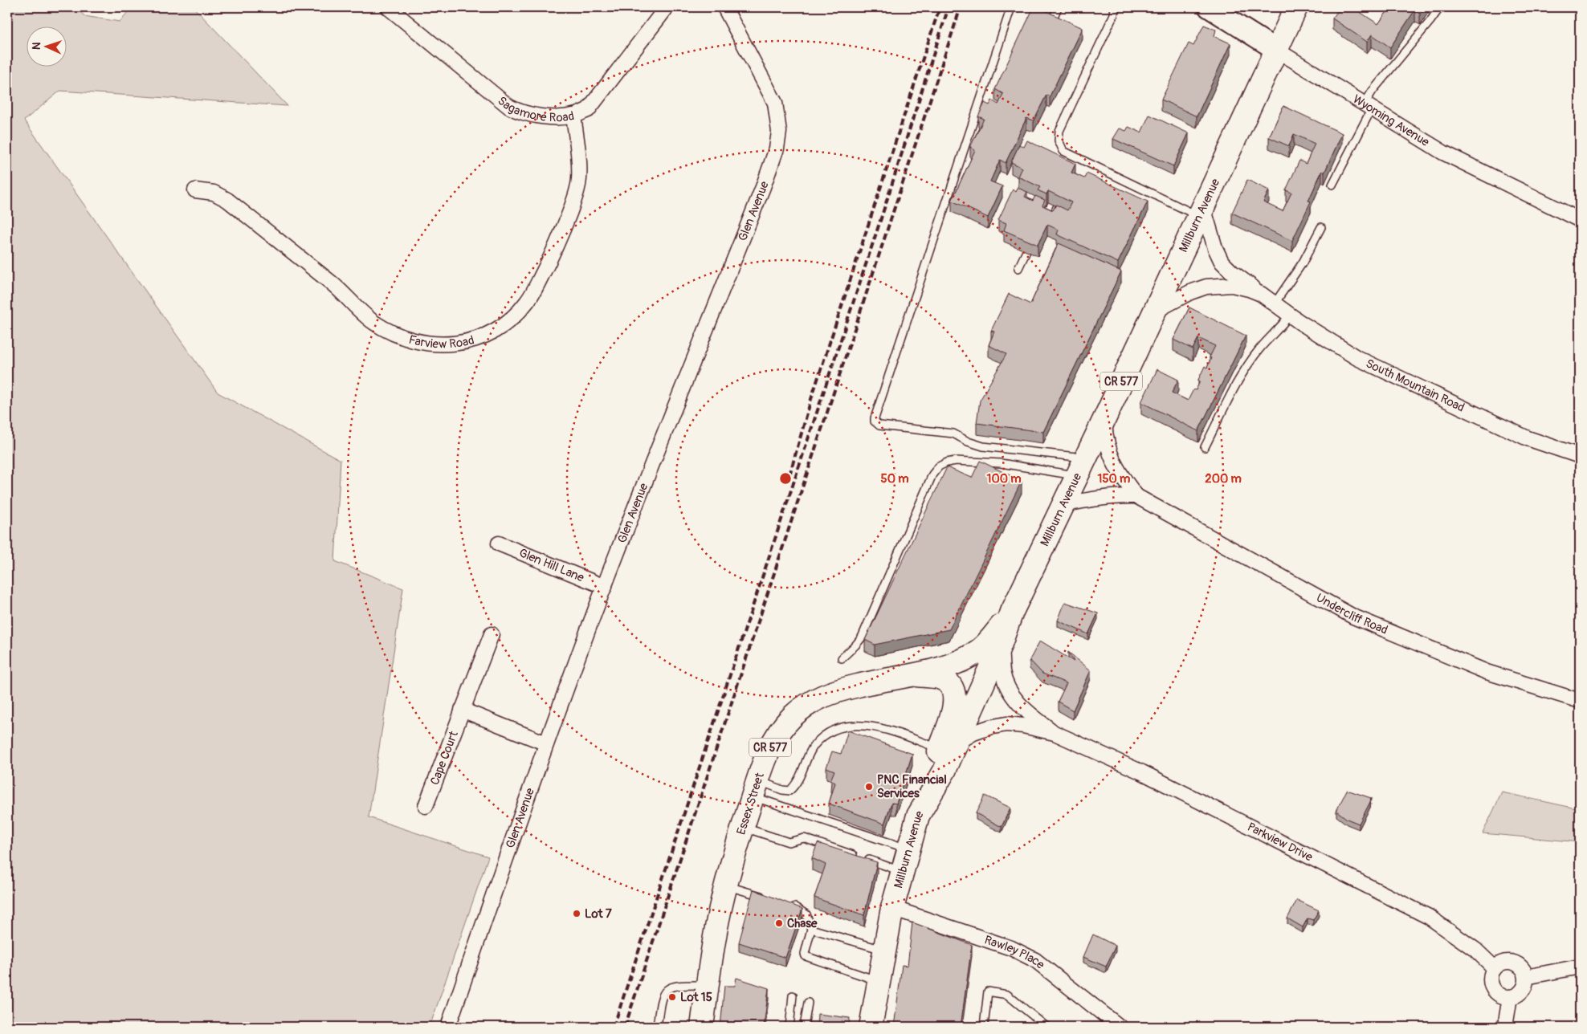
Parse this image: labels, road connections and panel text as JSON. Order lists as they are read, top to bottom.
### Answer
{
  "streets": {
    "main road": [
      "Wyoming Avenue",
      "Millburn Avenue",
      "CR 577",
      "Essex Street"
    ],
    "street": [
      "Sagamore Road",
      "Glen Avenue",
      "Farview Road",
      "South Mountain Road",
      "Glen Hill Lane",
      "Undercliff Road",
      "Cape Court",
      "Parkview Drive",
      "Rawley Place"
    ]
  },
  "crossings": [
    ["Sagamore Road", "Farview Road"],
    ["Wyoming Avenue", "Millburn Avenue"],
    ["Glen Avenue", "Glen Hill Lane"],
    ["Millburn Avenue", "South Mountain Road"],
    ["Millburn Avenue", "Undercliff Road"],
    ["Millburn Avenue", "Essex Street"],
    ["Millburn Avenue", "Parkview Drive"],
    ["Millburn Avenue", "Rawley Place"]
  ],
  "places": [
    "PNC Financial Services",
    "Lot 7",
    "Chase",
    "Lot 15"
  ],
  "north": "left",
  "rings": [
    "50 m",
    "100 m",
    "150 m",
    "200 m"
  ]
}
